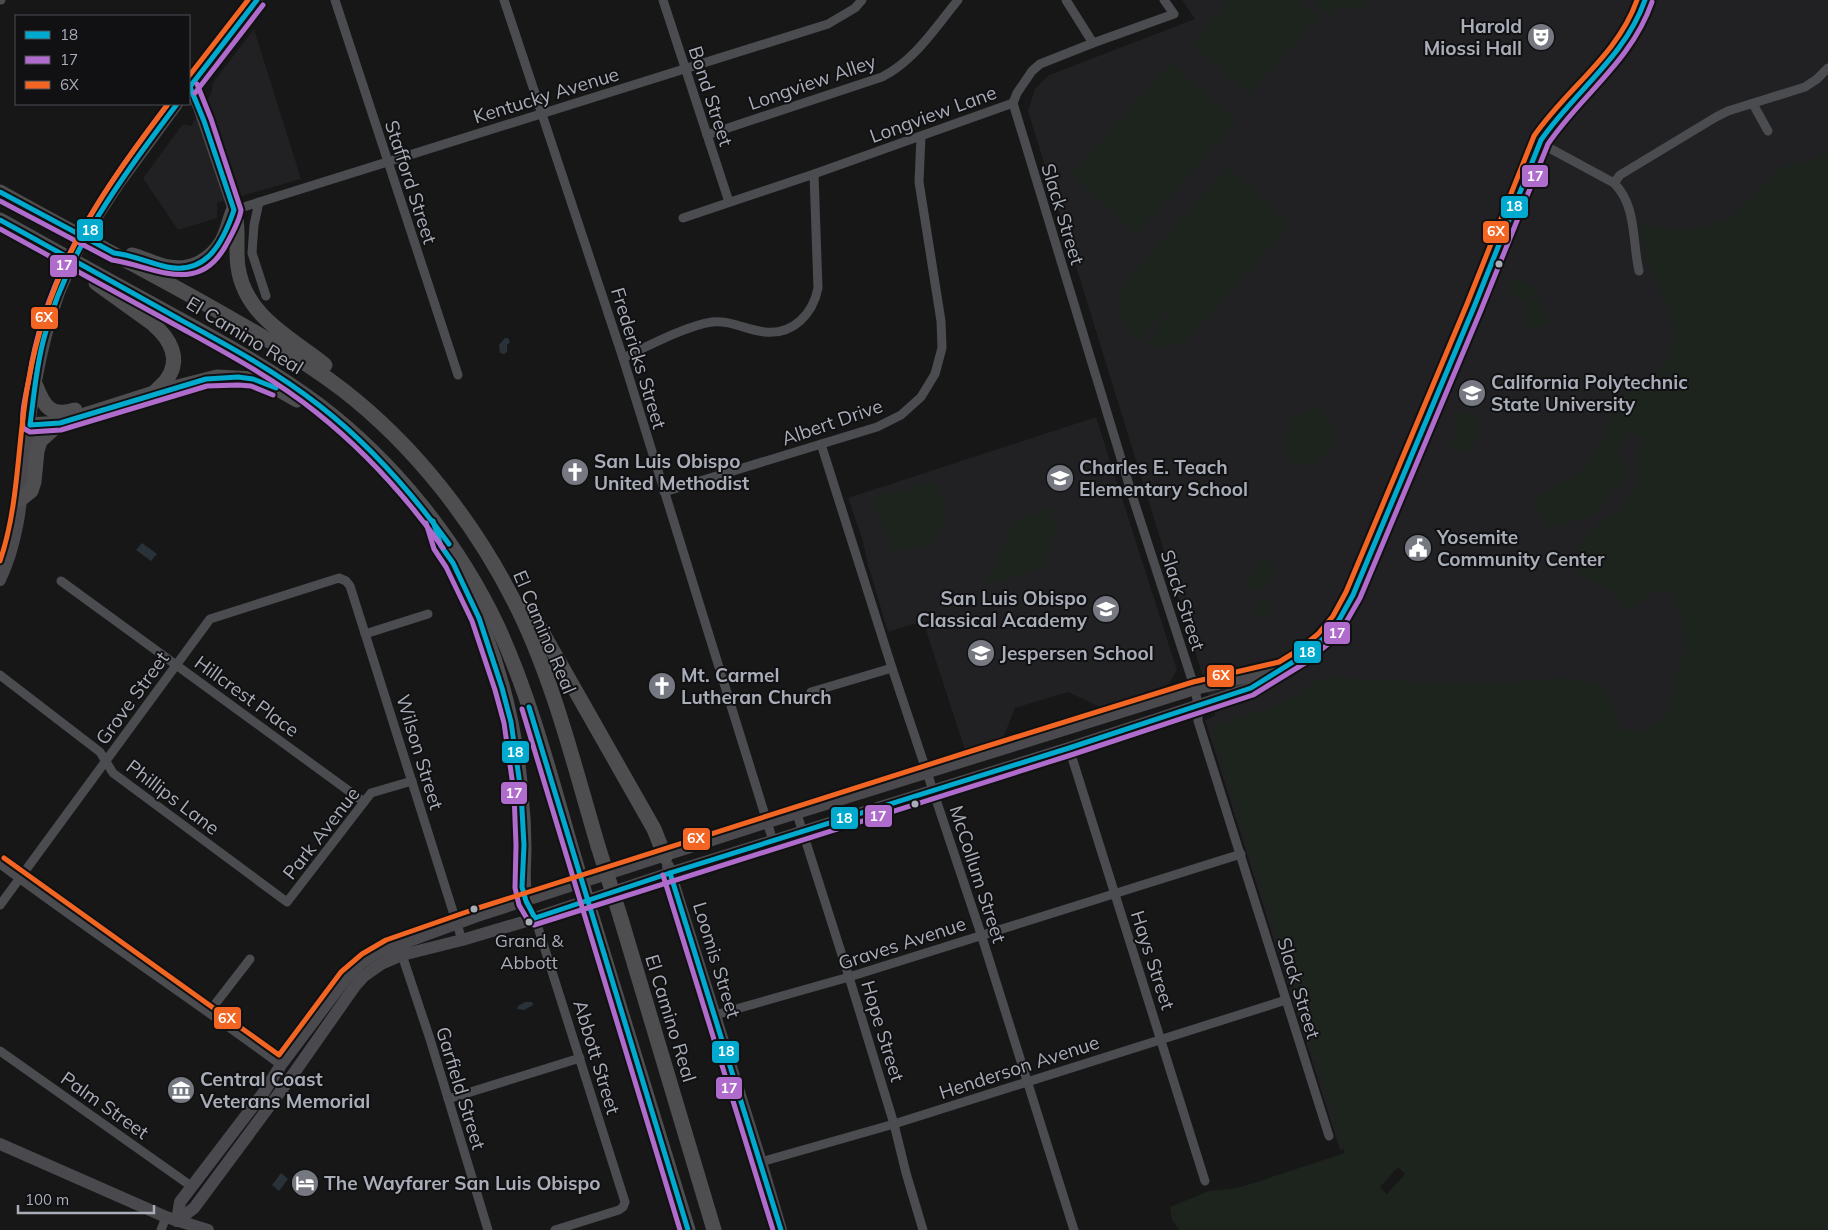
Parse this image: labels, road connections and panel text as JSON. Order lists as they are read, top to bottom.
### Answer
{
  "streets": {
    "highway": ["El Camino Real"],
    "street": [
      "Longview Alley",
      "Kentucky Avenue",
      "Bond Street",
      "Longview Lane",
      "Stafford Street",
      "Slack Street",
      "Fredericks Street",
      "Albert Drive",
      "Hillcrest Place",
      "Grove Street",
      "Wilson Street",
      "Phillips Lane",
      "Park Avenue",
      "McCollum Street",
      "Graves Avenue",
      "Loomis Street",
      "Hays Street",
      "Hope Street",
      "Abbott Street",
      "Henderson Avenue",
      "Garfield Street",
      "Palm Street"
    ]
  },
  "crossings": [
    ["Longview Alley", "Bond Street"],
    ["Kentucky Avenue", "Bond Street"],
    ["Kentucky Avenue", "Stafford Street"],
    ["Kentucky Avenue", "Fredericks Street"],
    ["Bond Street", "Longview Lane"],
    ["Longview Lane", "Slack Street"],
    ["Longview Lane", "Albert Drive"],
    ["Slack Street", "Graves Avenue"],
    ["Slack Street", "Henderson Avenue"],
    ["Fredericks Street", "Albert Drive"],
    ["Albert Drive", "McCollum Street"],
    ["Hillcrest Place", "Grove Street"],
    ["Hillcrest Place", "Park Avenue"],
    ["Grove Street", "Wilson Street"],
    ["Grove Street", "Phillips Lane"],
    ["Wilson Street", "Park Avenue"],
    ["Phillips Lane", "Park Avenue"],
    ["McCollum Street", "Graves Avenue"],
    ["McCollum Street", "Henderson Avenue"],
    ["Graves Avenue", "Loomis Street"],
    ["Graves Avenue", "Hays Street"],
    ["Graves Avenue", "Hope Street"],
    ["Loomis Street", "Henderson Avenue"],
    ["Hays Street", "Henderson Avenue"],
    ["Hope Street", "Henderson Avenue"]
  ],
  "places": {
    "theatre": ["Harold Miossi Hall"],
    "school or university": [
      "California Polytechnic State University",
      "Charles E. Teach Elementary School",
      "San Luis Obispo Classical Academy",
      "Jespersen School"
    ],
    "church": ["San Luis Obispo United Methodist", "Mt. Carmel Lutheran Church"],
    "public building": ["Yosemite Community Center"],
    "other": ["Grand & Abbott"],
    "museum": ["Central Coast Veterans Memorial"],
    "hotel": ["The Wayfarer San Luis Obispo"]
  },
  "lines": ["transit line 18", "transit line 6X", "transit line 17"],
  "legend": ["18", "17", "6X"],
  "scale_bar": "100 m"
}
